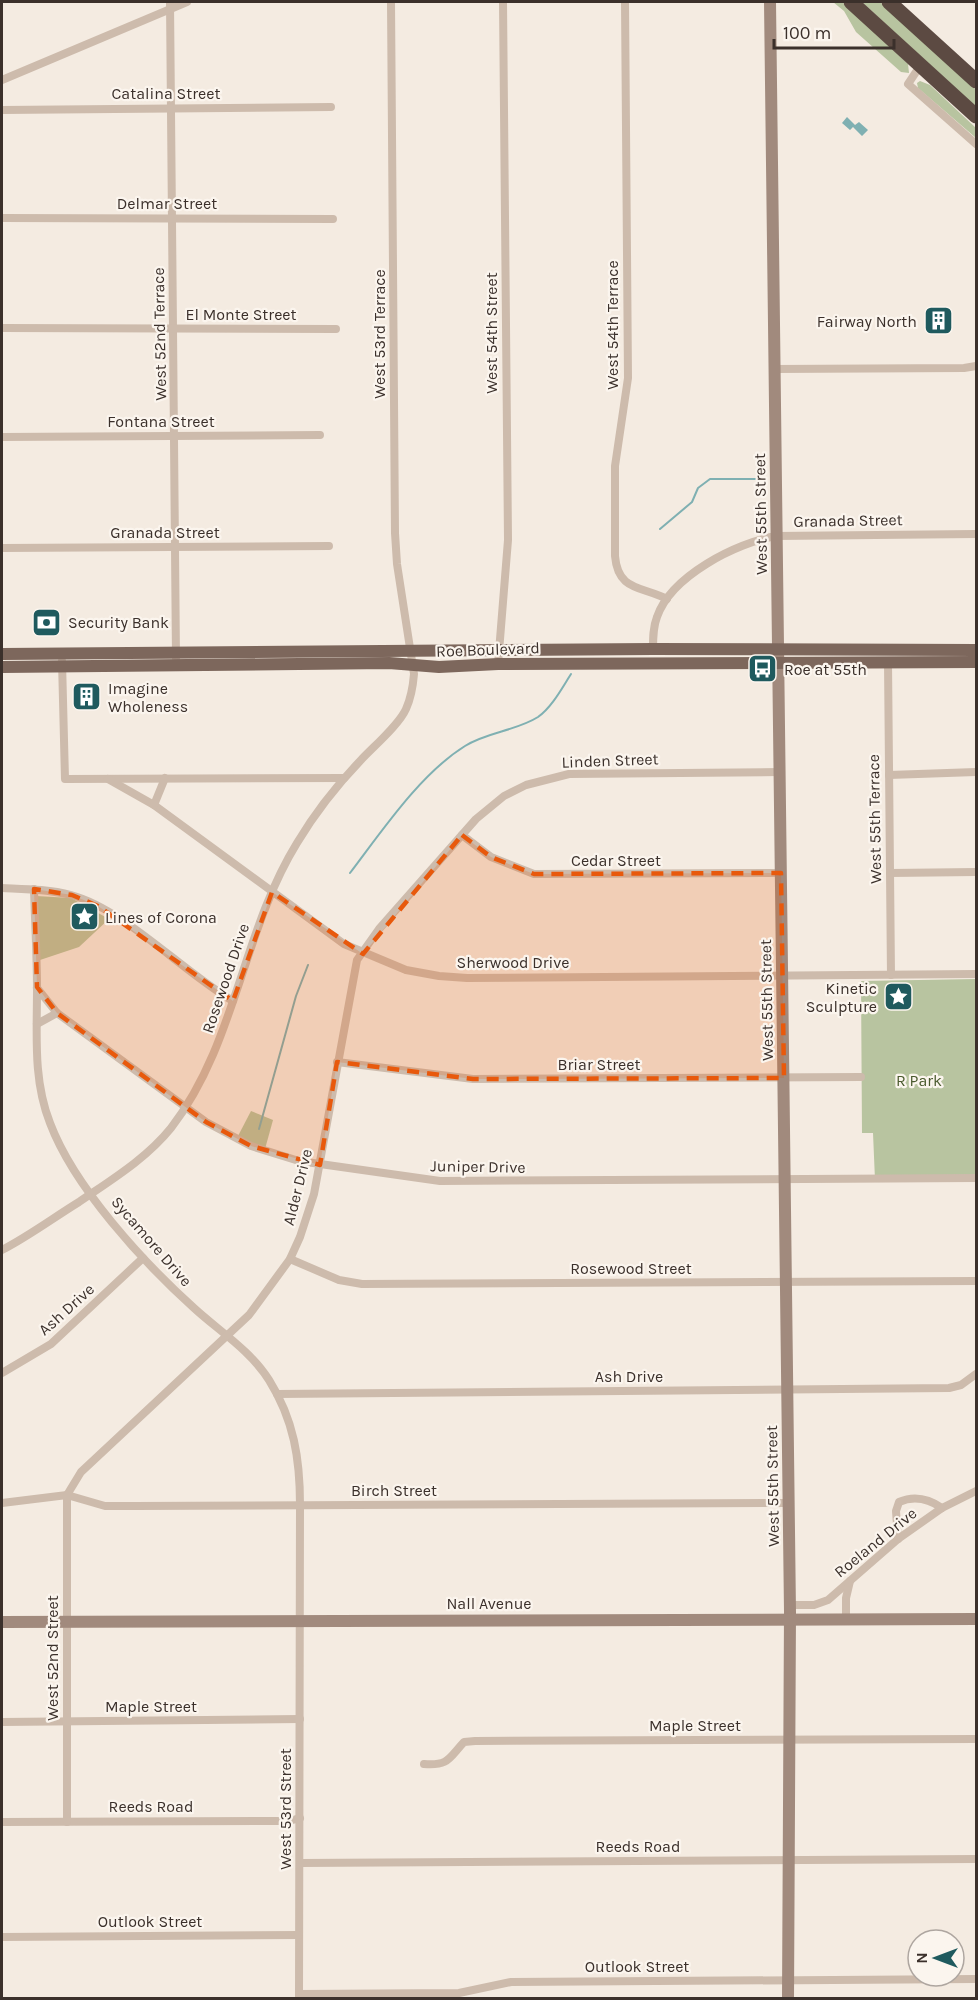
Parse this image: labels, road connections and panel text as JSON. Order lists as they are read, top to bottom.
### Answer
{
  "streets": {
    "main road": ["Roe Boulevard"],
    "street": [
      "Catalina Street",
      "Delmar Street",
      "El Monte Street",
      "West 54th Terrace",
      "West 54th Street",
      "West 52nd Terrace",
      "West 53rd Terrace",
      "Fontana Street",
      "West 55th Street",
      "Granada Street",
      "Linden Street",
      "West 55th Terrace",
      "Cedar Street",
      "Sherwood Drive",
      "Rosewood Drive",
      "Briar Street",
      "Juniper Drive",
      "Alder Drive",
      "Sycamore Drive",
      "Rosewood Street",
      "Ash Drive",
      "Birch Street",
      "Roeland Drive",
      "Nall Avenue",
      "West 52nd Street",
      "Maple Street",
      "Reeds Road",
      "West 53rd Street",
      "Outlook Street"
    ]
  },
  "crossings": [
    ["Catalina Street", "West 52nd Terrace"],
    ["Delmar Street", "West 52nd Terrace"],
    ["El Monte Street", "West 52nd Terrace"],
    ["West 54th Terrace", "Granada Street"],
    ["West 54th Street", "Roe Boulevard"],
    ["West 52nd Terrace", "Fontana Street"],
    ["West 52nd Terrace", "Granada Street"],
    ["West 52nd Terrace", "Roe Boulevard"],
    ["West 53rd Terrace", "Roe Boulevard"],
    ["West 53rd Terrace", "Rosewood Drive"],
    ["West 55th Street", "Granada Street"],
    ["West 55th Street", "Roe Boulevard"],
    ["West 55th Street", "Linden Street"],
    ["West 55th Street", "Cedar Street"],
    ["West 55th Street", "Sherwood Drive"],
    ["West 55th Street", "Briar Street"],
    ["West 55th Street", "Juniper Drive"],
    ["West 55th Street", "Rosewood Street"],
    ["West 55th Street", "Ash Drive"],
    ["West 55th Street", "Birch Street"],
    ["West 55th Street", "Roeland Drive"],
    ["West 55th Street", "Nall Avenue"],
    ["West 55th Street", "Maple Street"],
    ["West 55th Street", "Reeds Road"],
    ["West 55th Street", "Outlook Street"],
    ["Roe Boulevard", "West 55th Terrace"],
    ["Roe Boulevard", "Rosewood Drive"],
    ["Linden Street", "Cedar Street"],
    ["Linden Street", "Alder Drive"],
    ["West 55th Terrace", "Sherwood Drive"],
    ["Cedar Street", "Alder Drive"],
    ["Sherwood Drive", "Rosewood Drive"],
    ["Sherwood Drive", "Alder Drive"],
    ["Rosewood Drive", "Juniper Drive"],
    ["Rosewood Drive", "Sycamore Drive"],
    ["Briar Street", "Alder Drive"],
    ["Juniper Drive", "Alder Drive"],
    ["Juniper Drive", "Sycamore Drive"],
    ["Alder Drive", "Sycamore Drive"],
    ["Alder Drive", "Rosewood Street"],
    ["Alder Drive", "Birch Street"],
    ["Alder Drive", "West 52nd Street"],
    ["Sycamore Drive", "Ash Drive"],
    ["Sycamore Drive", "Birch Street"],
    ["Sycamore Drive", "Nall Avenue"],
    ["Sycamore Drive", "West 53rd Street"],
    ["Birch Street", "West 52nd Street"],
    ["Nall Avenue", "West 52nd Street"],
    ["Nall Avenue", "West 53rd Street"],
    ["West 52nd Street", "Maple Street"],
    ["West 52nd Street", "Reeds Road"],
    ["Maple Street", "West 53rd Street"],
    ["Reeds Road", "West 53rd Street"],
    ["West 53rd Street", "Outlook Street"]
  ],
  "parks": ["R Park"],
  "places": {
    "building": ["Fairway North", "Imagine Wholeness"],
    "bank": ["Security Bank"],
    "bus stop": ["Roe at 55th"],
    "place": ["Lines of Corona", "Kinetic Sculpture"]
  },
  "scale_bar": "100 m",
  "north": "left"
}
